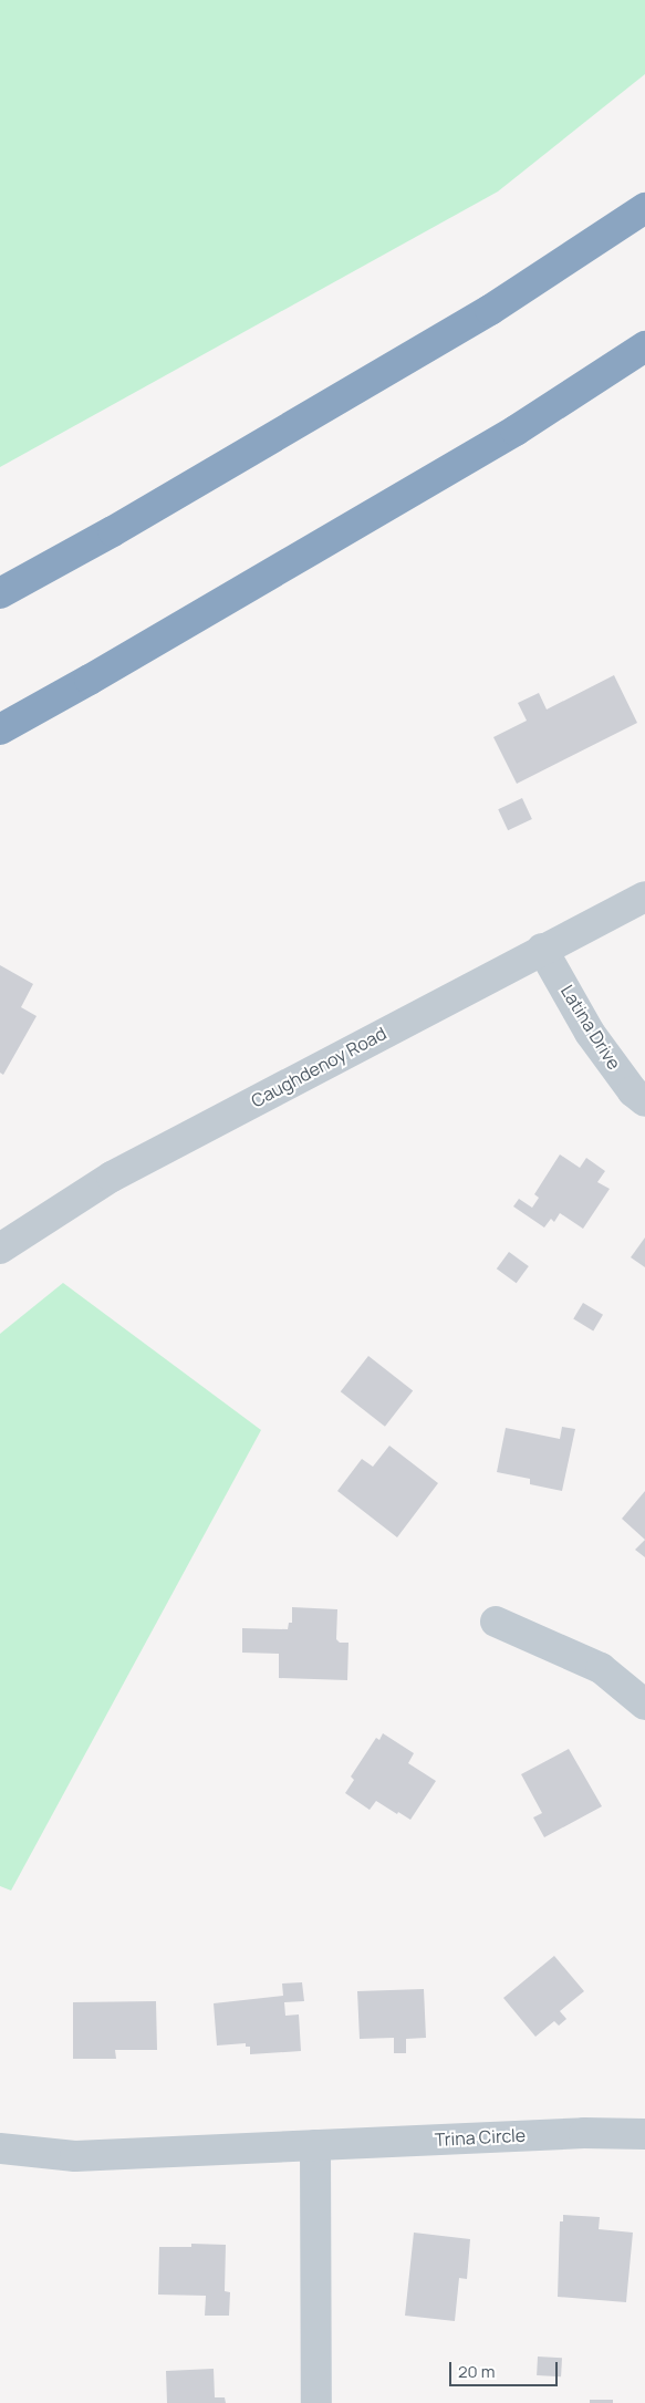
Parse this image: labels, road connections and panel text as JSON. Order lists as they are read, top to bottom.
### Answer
{
  "streets": {
    "street": ["Latina Drive", "Caughdenoy Road", "Trina Circle"]
  },
  "crossings": [
    ["Latina Drive", "Caughdenoy Road"]
  ],
  "scale_bar": "20 m"
}
